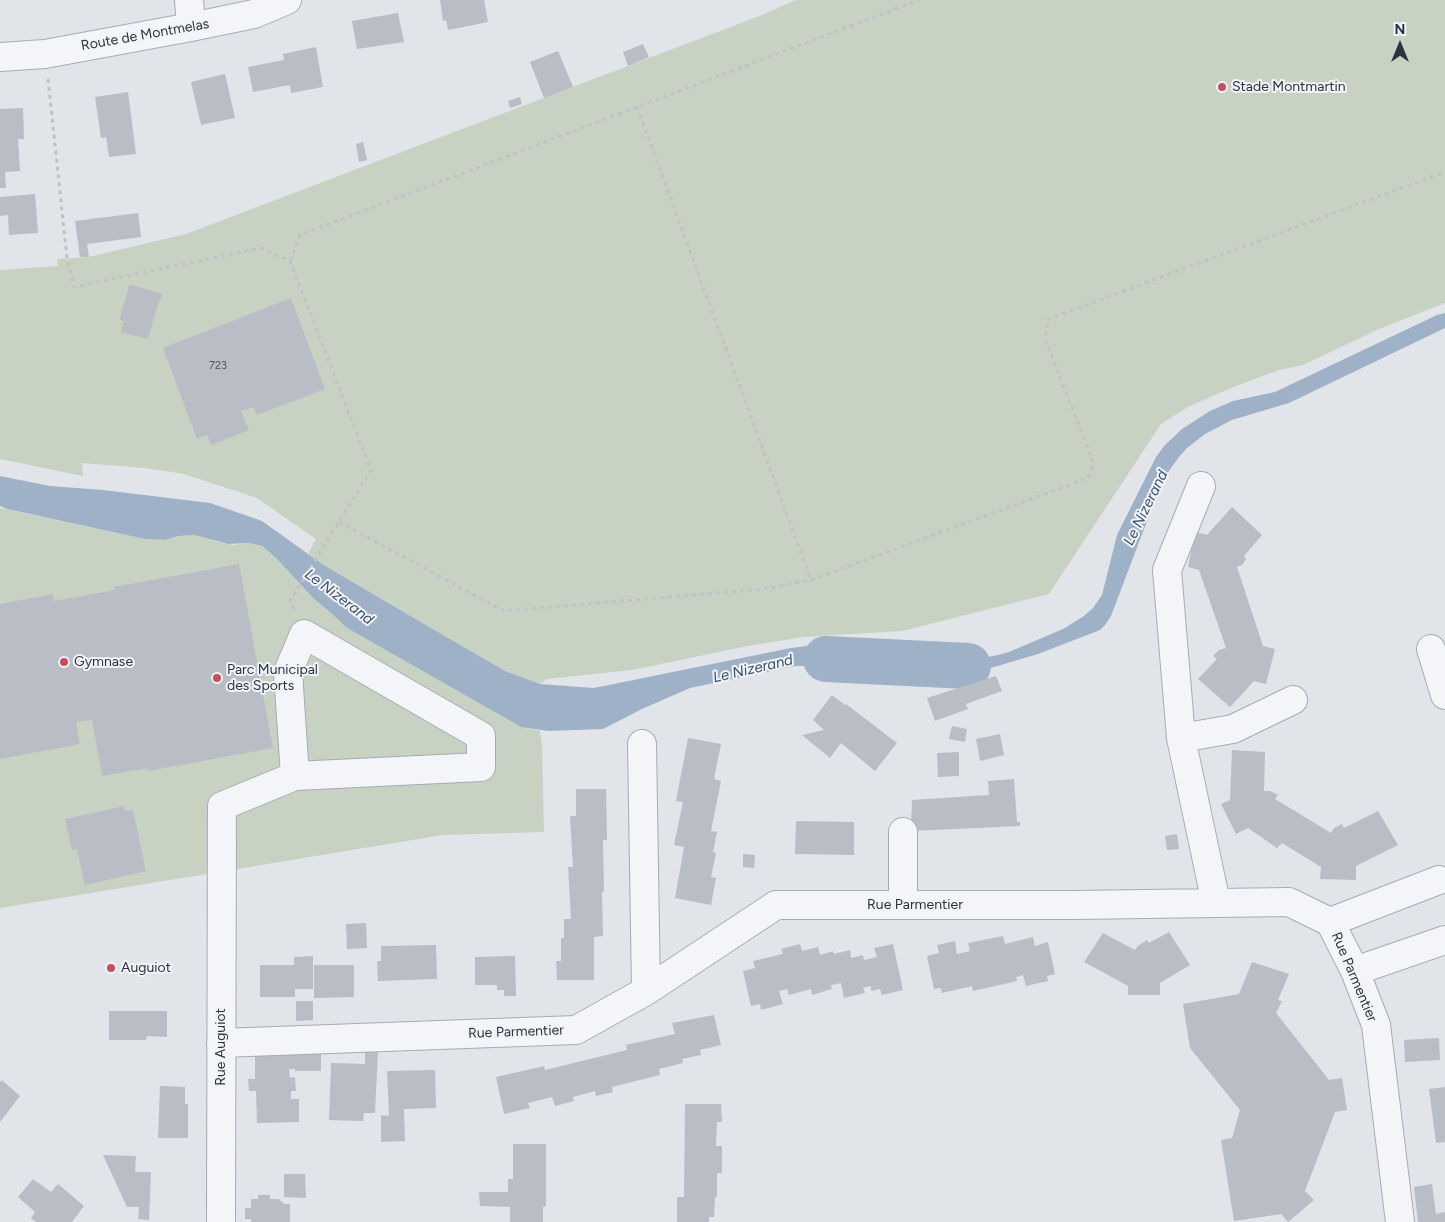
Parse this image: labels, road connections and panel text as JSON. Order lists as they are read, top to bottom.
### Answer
{
  "streets": {
    "street": ["Route de Montmelas", "Rue Parmentier", "Rue Auguiot"]
  },
  "crossings": [
    ["Rue Parmentier", "Rue Auguiot"]
  ],
  "water": ["Le Nizerand"],
  "places": [
    "Stade Montmartin",
    "Gymnase",
    "Parc Municipal des Sports",
    "Auguiot"
  ],
  "house_numbers": ["723"],
  "north": "top"
}
